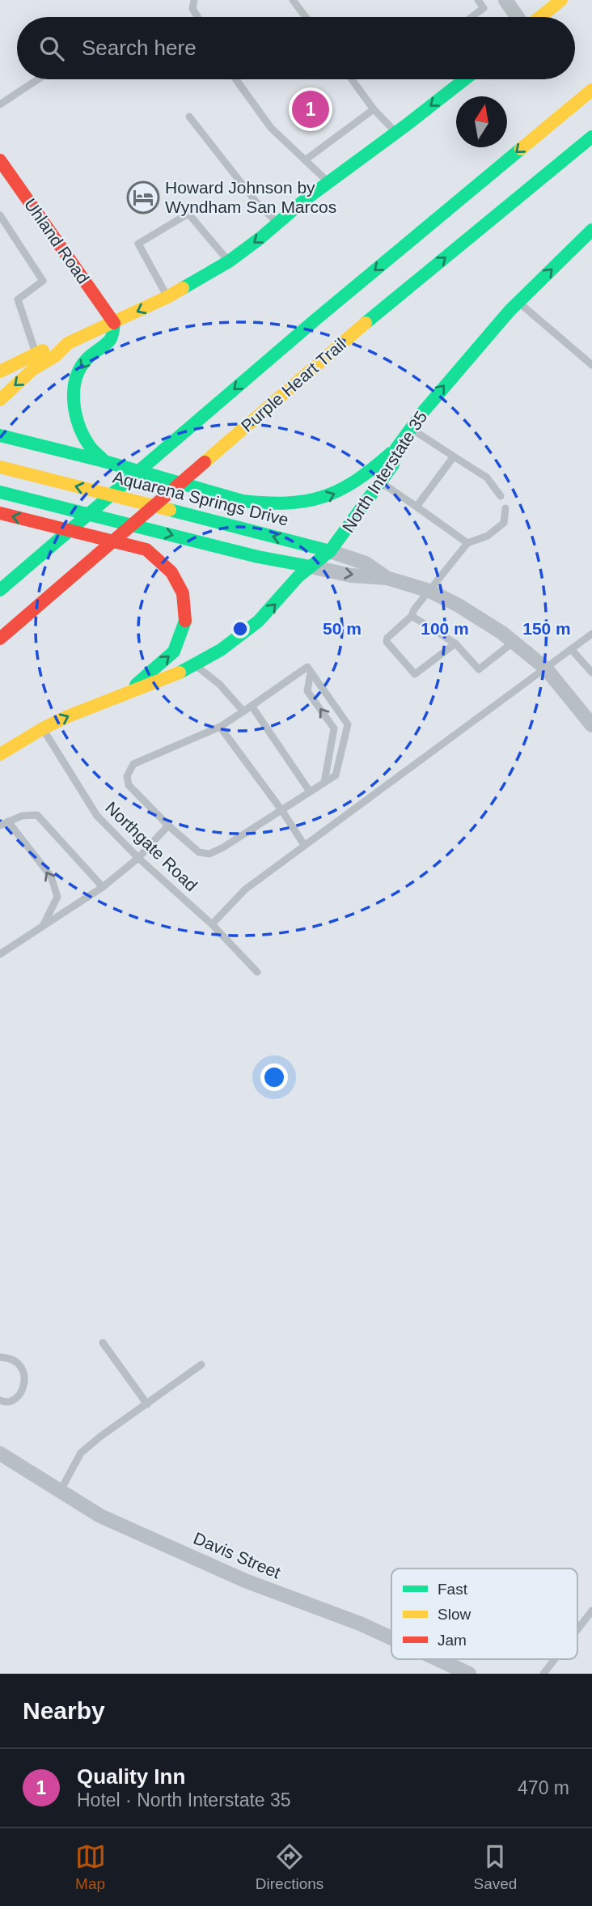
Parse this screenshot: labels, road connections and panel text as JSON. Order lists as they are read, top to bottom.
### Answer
{
  "streets": {
    "main road": [
      "Uhland Road",
      "Purple Heart Trail",
      "North Interstate 35",
      "Aquarena Springs Drive"
    ],
    "street": ["Davis Street"],
    "lane": ["Northgate Road"]
  },
  "crossings": [
    ["North Interstate 35", "Aquarena Springs Drive"],
    ["North Interstate 35", "Northgate Road"]
  ],
  "one_way": ["North Interstate 35"],
  "places": {
    "hotel": ["Howard Johnson by Wyndham San Marcos"]
  },
  "legend": ["Fast", "Slow", "Jam"],
  "north": "top",
  "page": {
    "search": "Search here",
    "pins": "1",
    "heading": "Nearby",
    "list": [
      {
        "mark": "1",
        "name": "Quality Inn",
        "note": "Hotel · North Interstate 35",
        "value": "470 m"
      }
    ],
    "nav": ["Map", "Directions", "Saved"]
  },
  "rings": ["50 m", "100 m", "150 m"]
}
